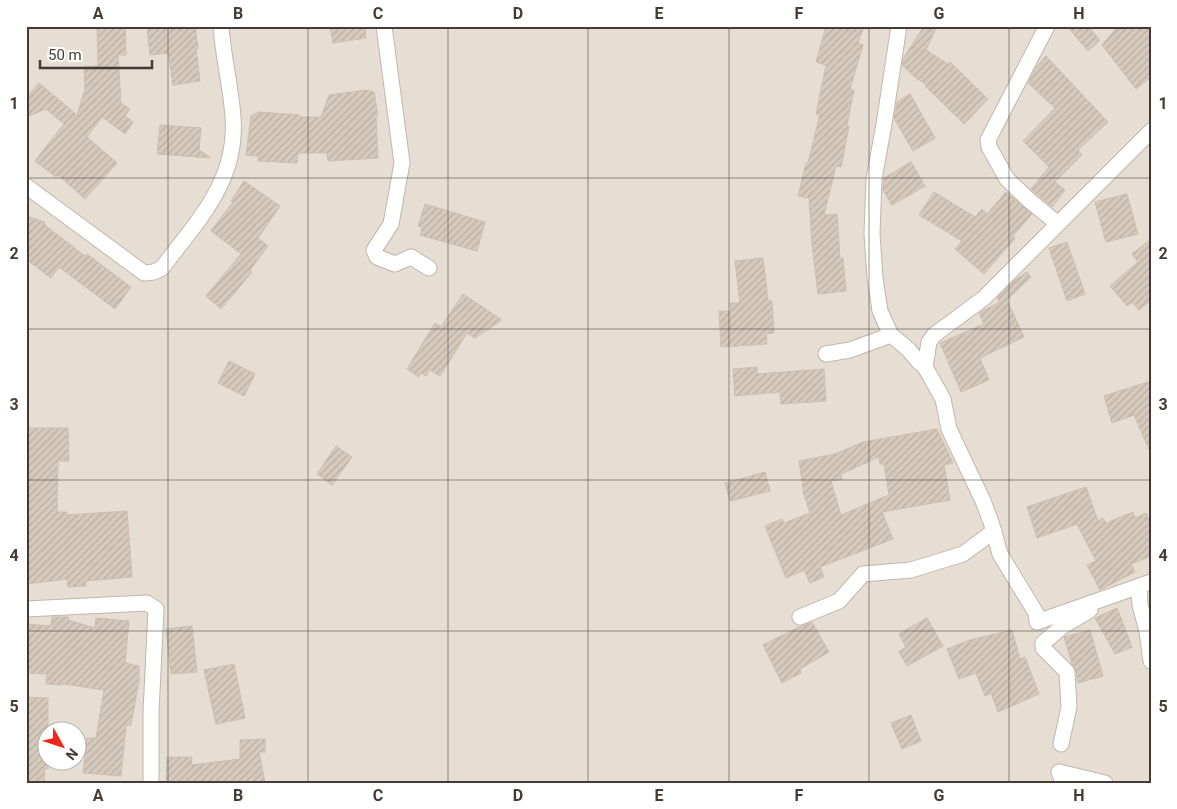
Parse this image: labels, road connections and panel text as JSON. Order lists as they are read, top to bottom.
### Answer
{
  "scale_bar": "50 m",
  "north": "bottom right",
  "grid": {
    "columns": [
      "A",
      "B",
      "C",
      "D",
      "E",
      "F",
      "G",
      "H"
    ],
    "rows": [
      "1",
      "2",
      "3",
      "4",
      "5"
    ]
  }
}
